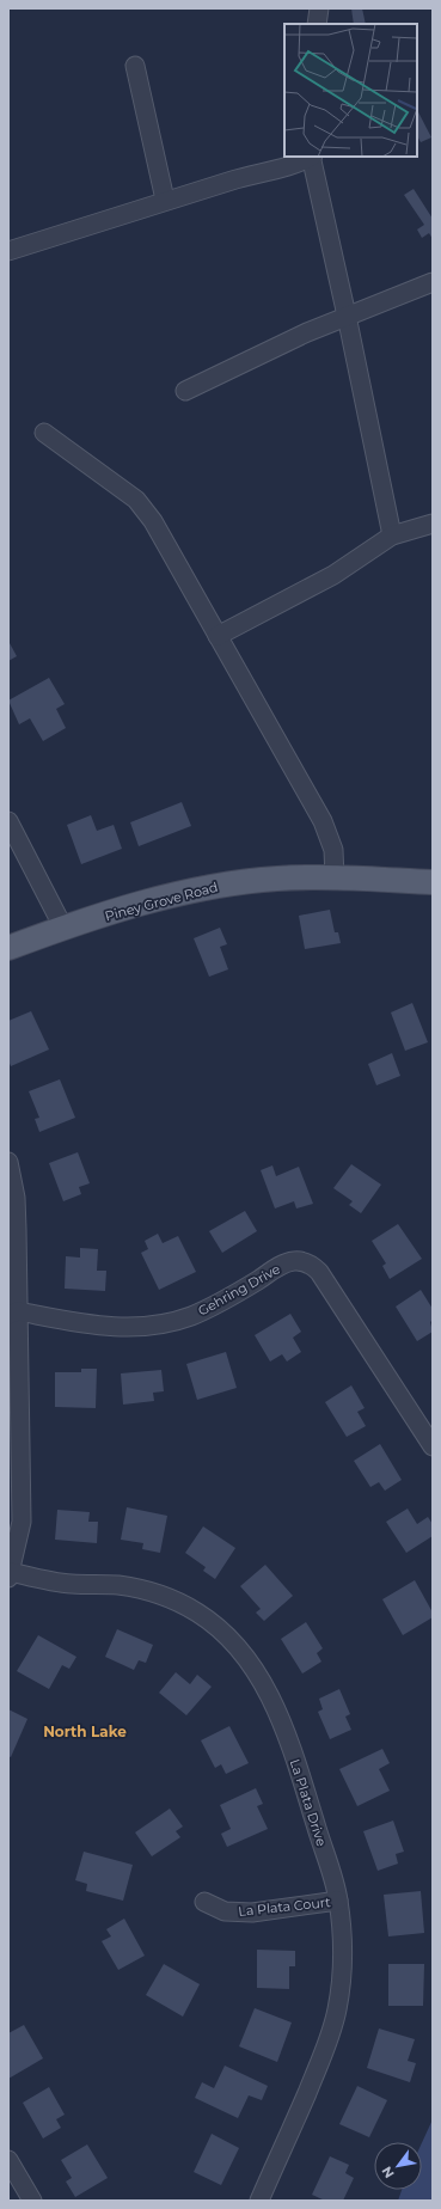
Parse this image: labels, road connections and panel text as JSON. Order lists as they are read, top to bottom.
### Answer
{
  "streets": {
    "main road": ["Piney Grove Road"],
    "street": ["Gehring Drive", "La Plata Drive", "La Plata Court"]
  },
  "crossings": [
    ["La Plata Drive", "La Plata Court"]
  ],
  "districts": ["North Lake"],
  "north": "bottom left"
}
